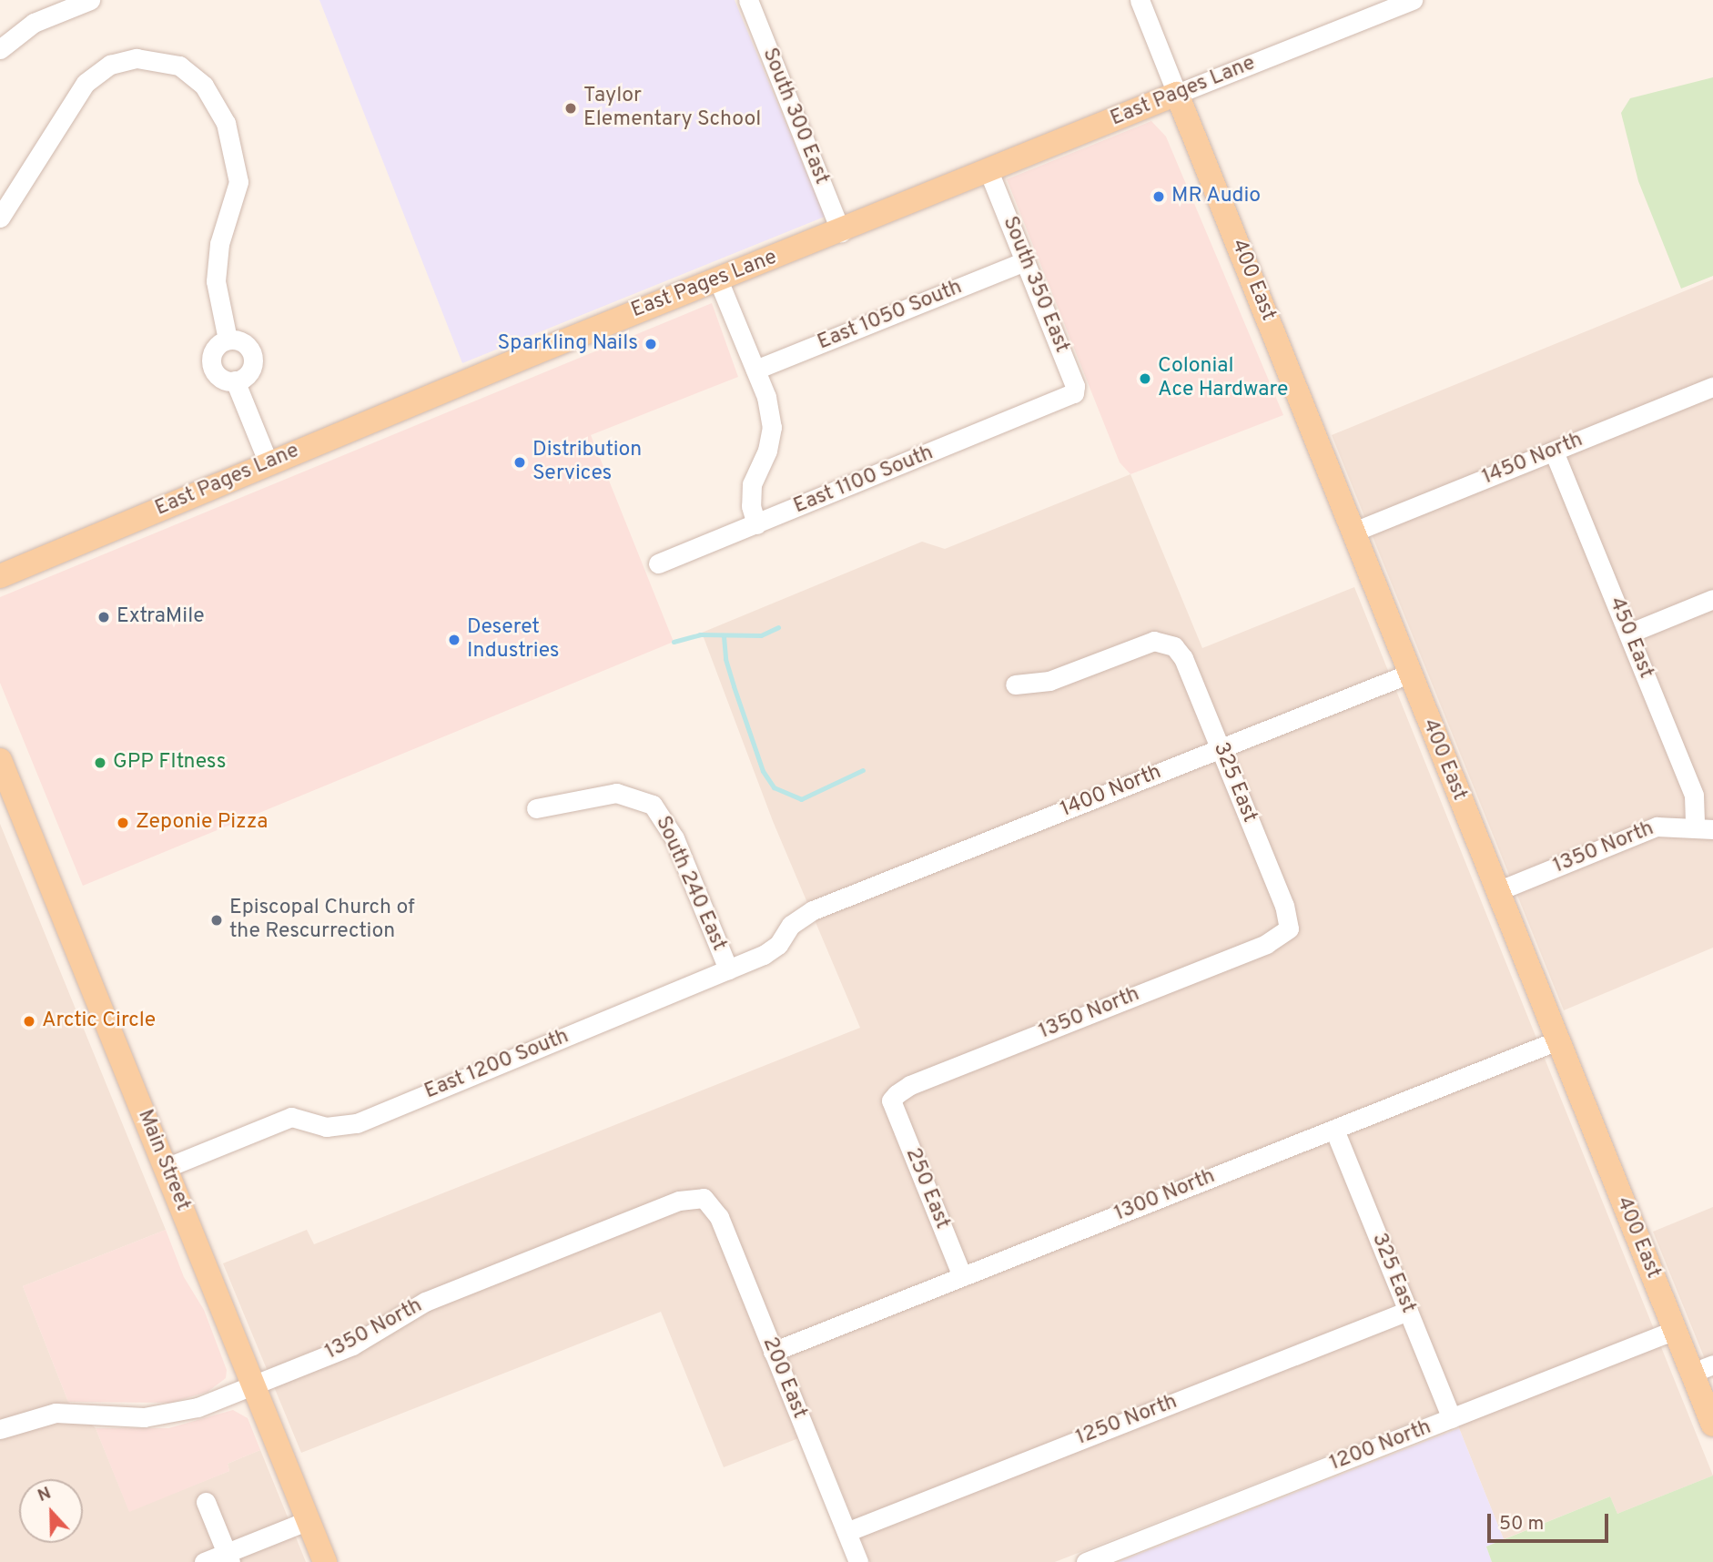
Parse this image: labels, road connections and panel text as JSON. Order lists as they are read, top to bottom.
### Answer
{
  "streets": {
    "main road": ["East Pages Lane", "400 East", "Main Street"],
    "street": [
      "South 300 East",
      "South 350 East",
      "East 1050 South",
      "1450 North",
      "East 1100 South",
      "450 East",
      "325 East",
      "1400 North",
      "1350 North",
      "South 240 East",
      "East 1200 South",
      "250 East",
      "1300 North",
      "200 East",
      "1250 North",
      "1200 North"
    ]
  },
  "crossings": [
    ["East Pages Lane", "South 300 East"],
    ["East Pages Lane", "400 East"],
    ["East Pages Lane", "South 350 East"],
    ["400 East", "1450 North"],
    ["400 East", "1400 North"],
    ["400 East", "1350 North"],
    ["400 East", "1300 North"],
    ["400 East", "1200 North"],
    ["South 350 East", "East 1050 South"],
    ["South 350 East", "East 1100 South"],
    ["1450 North", "450 East"],
    ["450 East", "1350 North"],
    ["325 East", "1400 North"],
    ["325 East", "1350 North"],
    ["325 East", "1300 North"],
    ["325 East", "1250 North"],
    ["325 East", "1200 North"],
    ["1400 North", "East 1200 South"],
    ["1350 North", "Main Street"],
    ["1350 North", "250 East"],
    ["1350 North", "200 East"],
    ["South 240 East", "East 1200 South"],
    ["East 1200 South", "Main Street"],
    ["250 East", "1300 North"],
    ["1300 North", "200 East"],
    ["200 East", "1250 North"]
  ],
  "places": [
    "Taylor Elementary School",
    "MR Audio",
    "Sparkling Nails",
    "Colonial Ace Hardware",
    "Distribution Services",
    "ExtraMile",
    "Deseret Industries",
    "GPP FItness",
    "Zeponie Pizza",
    "Episcopal Church of the Rescurrection",
    "Arctic Circle"
  ],
  "scale_bar": "50 m",
  "north": "top"
}
